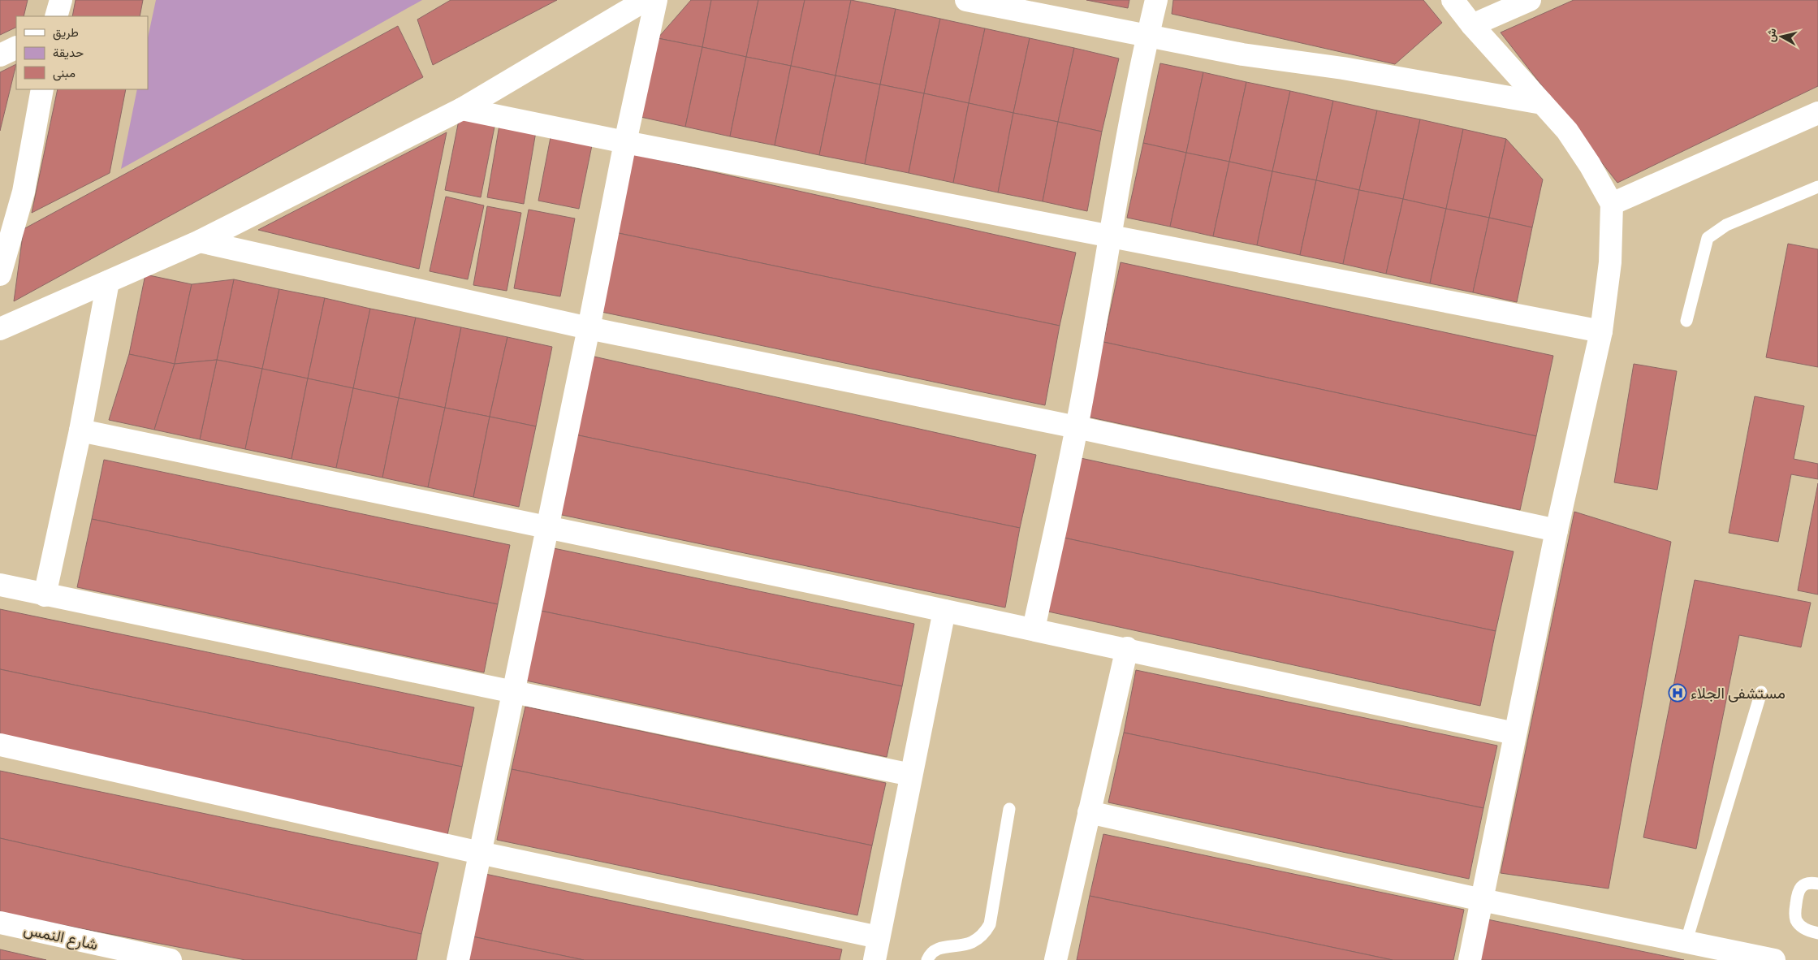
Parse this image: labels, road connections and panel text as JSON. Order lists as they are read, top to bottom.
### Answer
{
  "streets": {
    "street": ["شارع النمس"]
  },
  "places": {
    "hospital": ["مستشفى الجلاء"]
  },
  "legend": ["طريق", "حديقة", "مبنى"],
  "north": "left"
}
